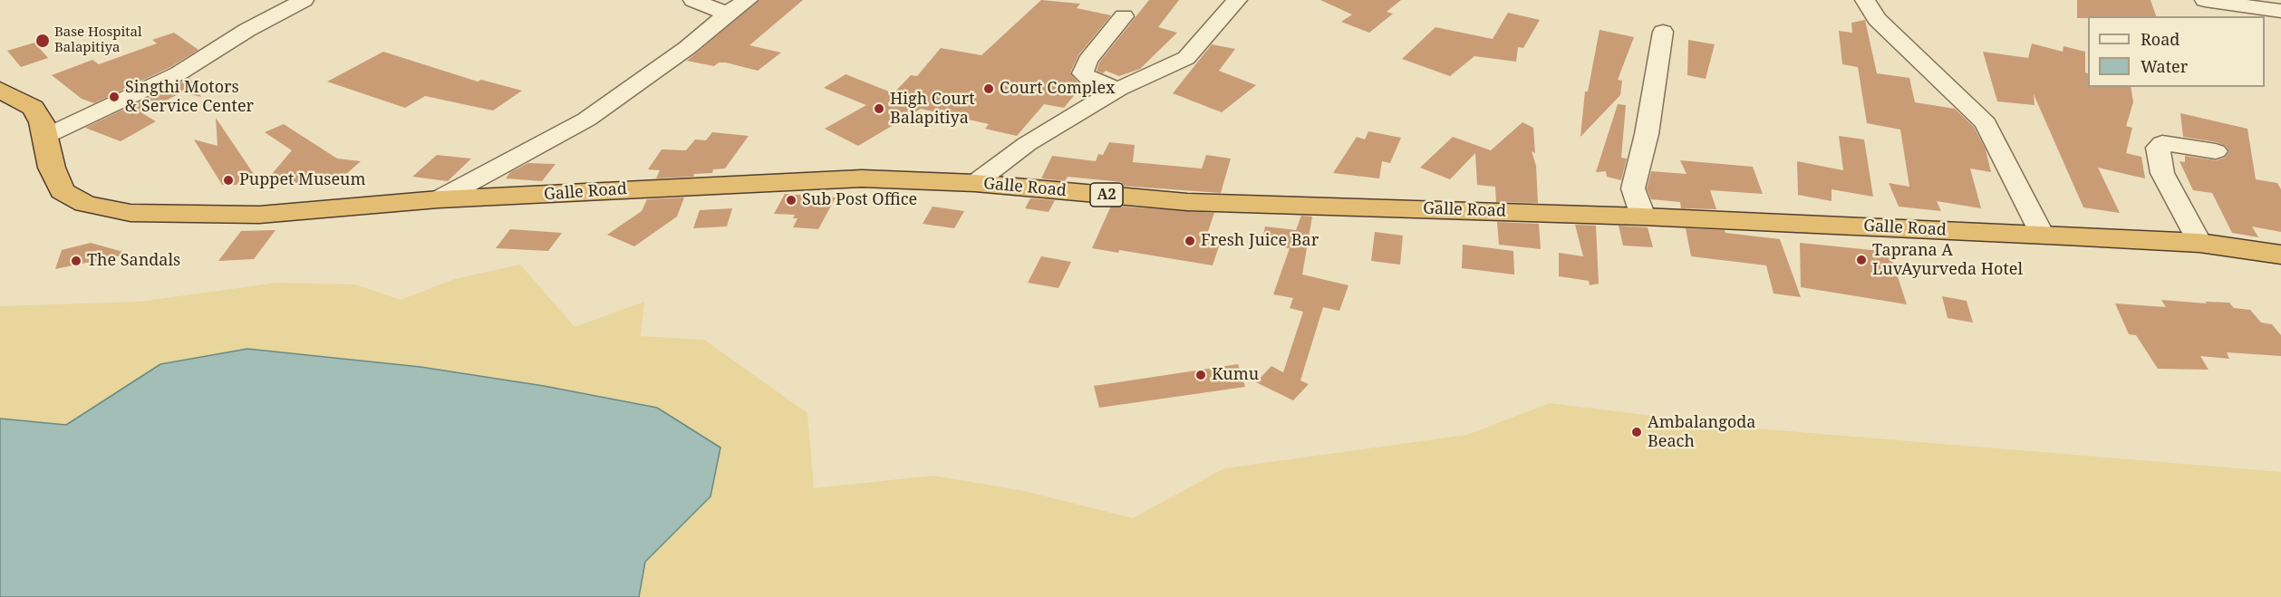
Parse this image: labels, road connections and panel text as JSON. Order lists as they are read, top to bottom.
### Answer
{
  "streets": {
    "highway": ["Galle Road", "A2"]
  },
  "places": [
    "Base Hospital Balapitiya",
    "Court Complex",
    "Singthi Motors & Service Center",
    "High Court Balapitiya",
    "Puppet Museum",
    "Sub Post Office",
    "Fresh Juice Bar",
    "Taprana A LuvAyurveda Hotel",
    "The Sandals",
    "Kumu",
    "Ambalangoda Beach"
  ],
  "legend": ["Road", "Water"]
}
